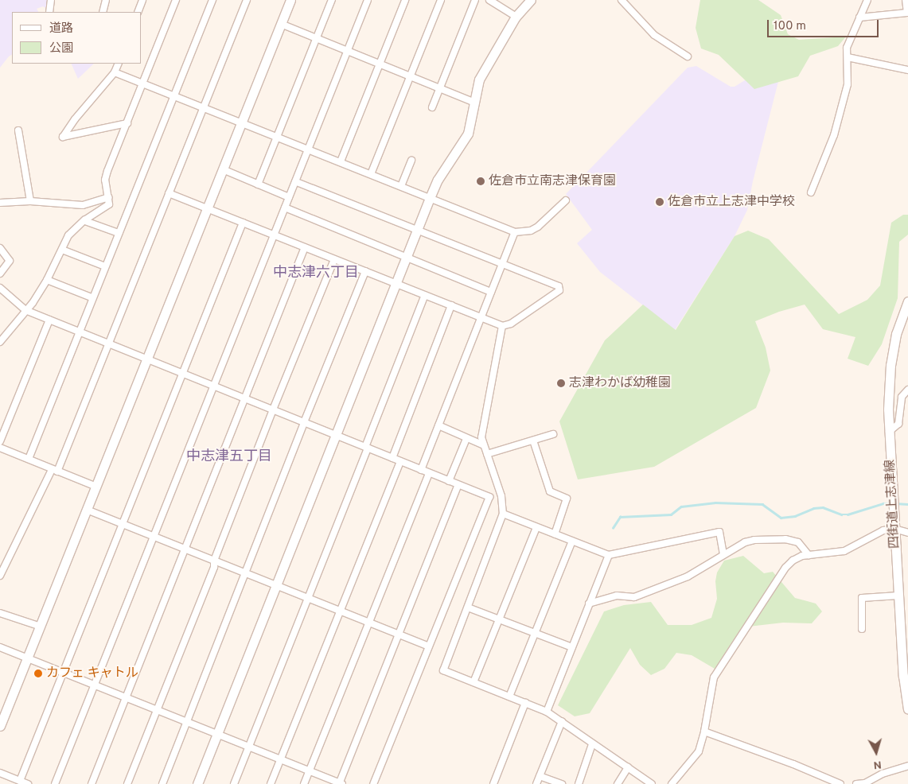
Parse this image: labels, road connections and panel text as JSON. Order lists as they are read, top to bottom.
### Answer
{
  "streets": {
    "street": ["四街道上志津線"]
  },
  "districts": ["中志津六丁目", "中志津五丁目"],
  "places": [
    "佐倉市立南志津保育園",
    "佐倉市立上志津中学校",
    "志津わかば幼稚園",
    "カフェ キャトル"
  ],
  "legend": ["道路", "公園"],
  "scale_bar": "100 m",
  "north": "bottom"
}
